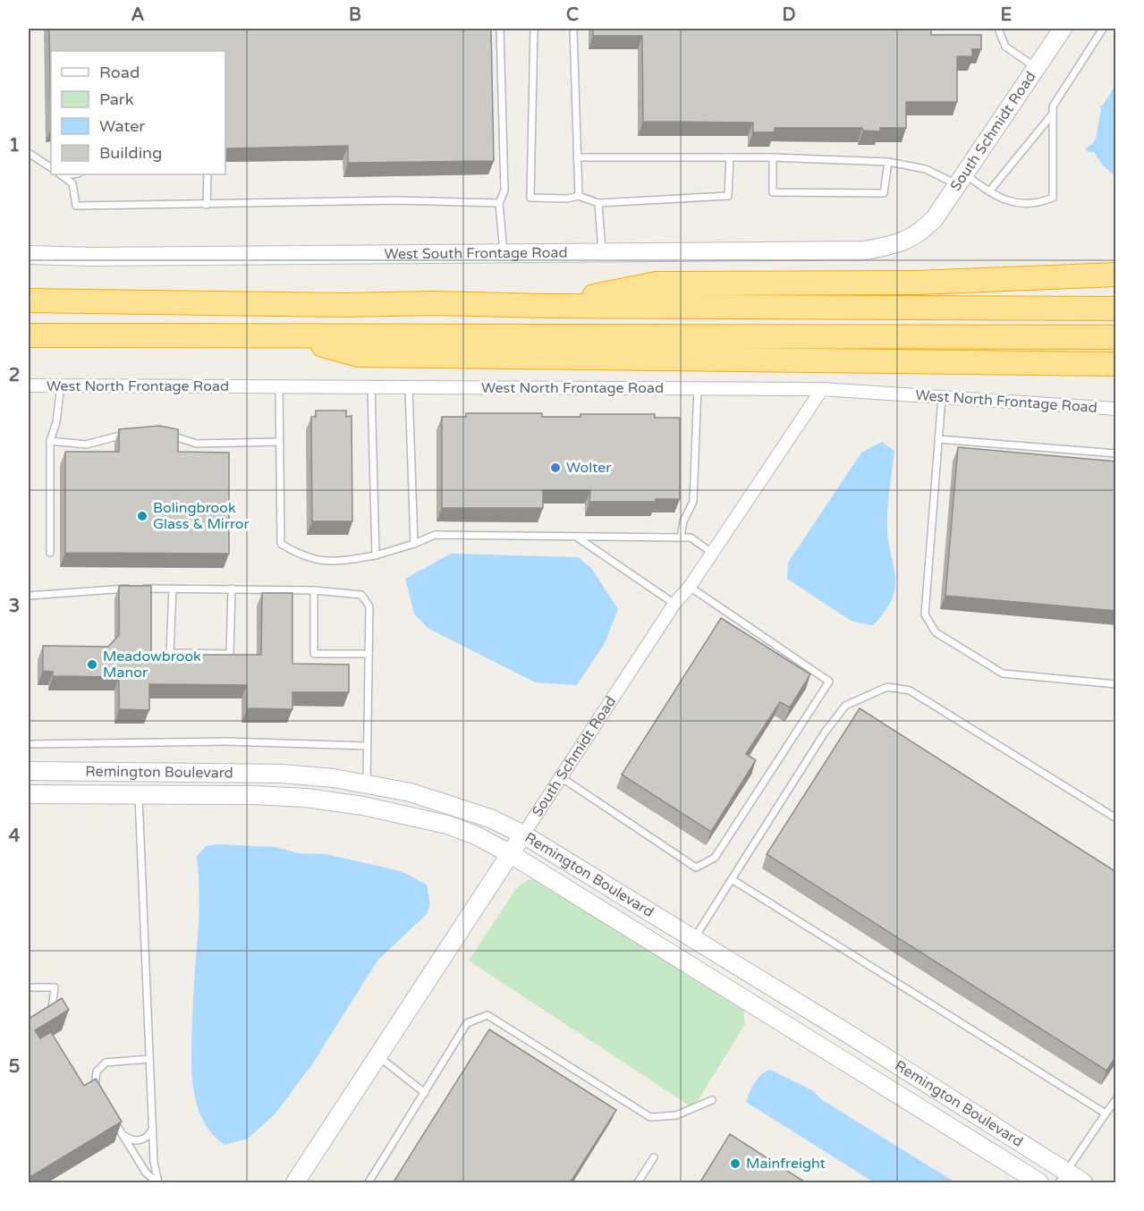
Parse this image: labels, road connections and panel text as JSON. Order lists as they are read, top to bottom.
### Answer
{
  "streets": {
    "street": [
      "South Schmidt Road",
      "West South Frontage Road",
      "West North Frontage Road",
      "Remington Boulevard"
    ]
  },
  "crossings": [
    ["South Schmidt Road", "West South Frontage Road"],
    ["South Schmidt Road", "West North Frontage Road"],
    ["South Schmidt Road", "Remington Boulevard"]
  ],
  "places": [
    "Wolter",
    "Bolingbrook Glass & Mirror",
    "Meadowbrook Manor",
    "Mainfreight"
  ],
  "legend": [
    "Road",
    "Park",
    "Water",
    "Building"
  ],
  "grid": {
    "columns": [
      "A",
      "B",
      "C",
      "D",
      "E"
    ],
    "rows": [
      "1",
      "2",
      "3",
      "4",
      "5"
    ]
  }
}
